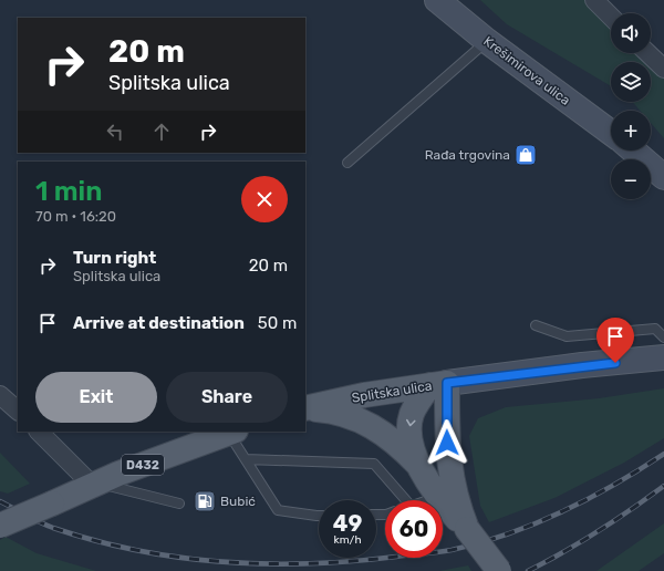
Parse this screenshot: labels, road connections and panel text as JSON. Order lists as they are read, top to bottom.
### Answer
{
  "streets": {
    "main road": ["Krešimirova ulica", "Splitska ulica", "D432"]
  },
  "places": {
    "shop": ["Rađa trgovina"],
    "fuel station": ["Bubić"]
  },
  "page": {
    "map_buttons": ["+", "−"],
    "turn": ["20 m", "Splitska ulica"],
    "heading": ["1 min", "70 m · 16:20"],
    "list": [
      {
        "name": "Turn right",
        "note": "Splitska ulica",
        "value": "20 m"
      },
      {
        "name": "Arrive at destination",
        "value": "50 m"
      }
    ],
    "buttons": ["Exit", "Share"],
    "speed": "49 km/h",
    "limit": "60"
  }
}
